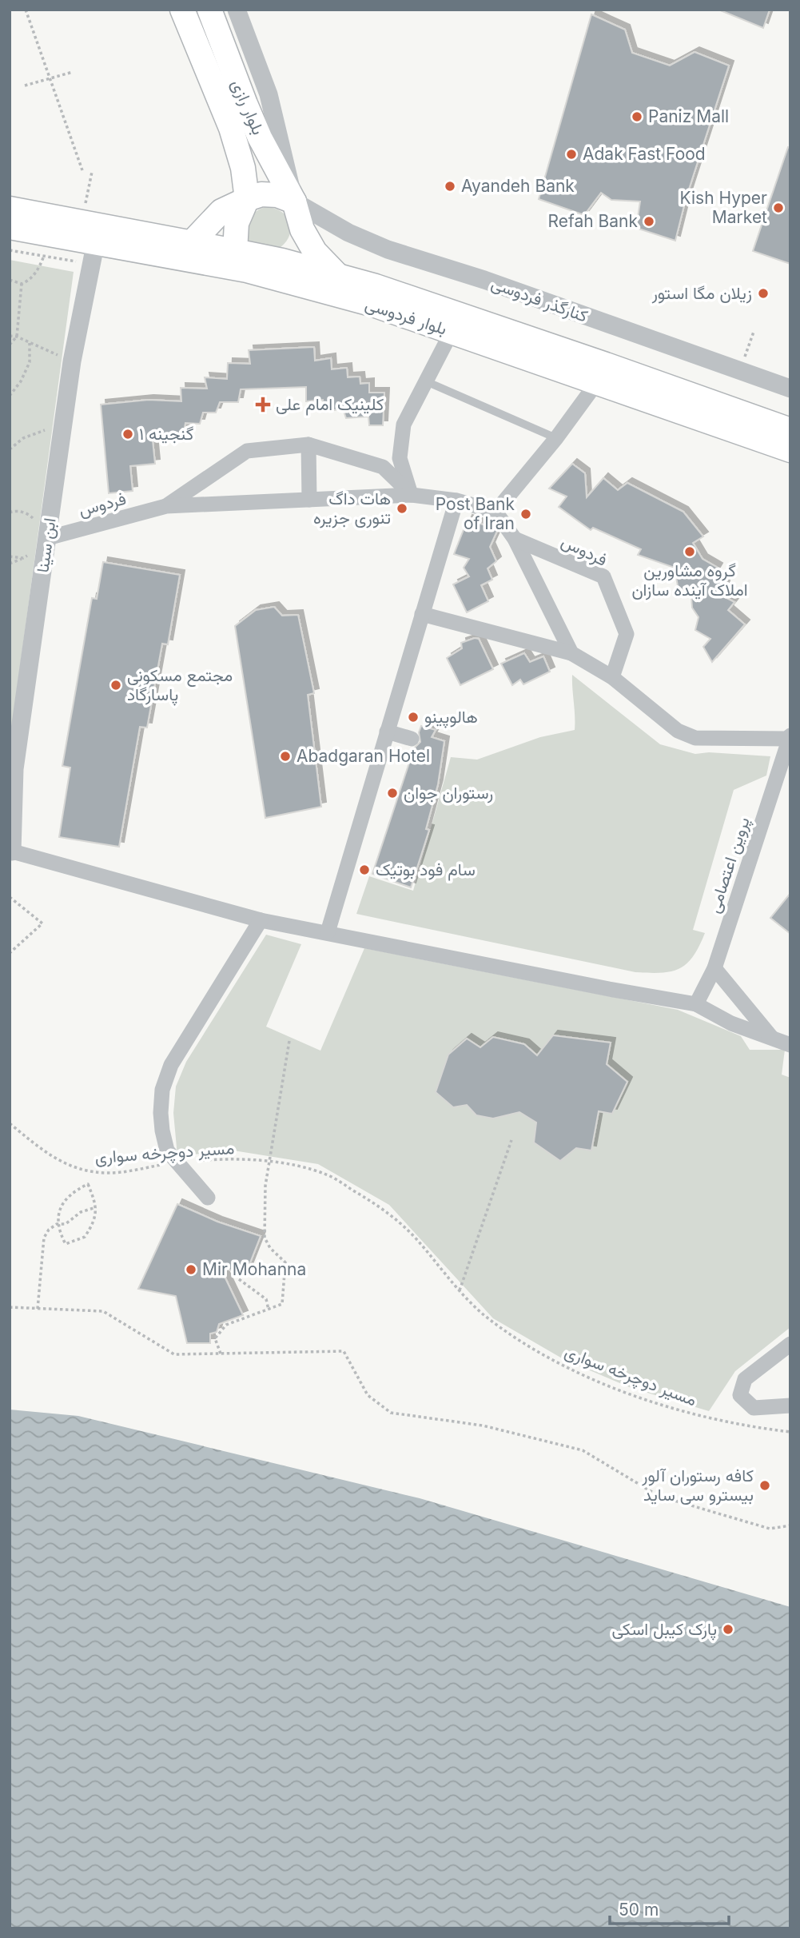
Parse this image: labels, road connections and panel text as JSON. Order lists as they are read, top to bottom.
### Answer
{
  "streets": {
    "main road": ["بلوار رازی", "بلوار فردوسی"],
    "street": [
      "کنارگذر فردوسی",
      "فردوس",
      "ابن سینا",
      "پروین اعتصامی"
    ],
    "path": ["مسیر دوچرخه سواری"]
  },
  "crossings": [
    ["بلوار رازی", "کنارگذر فردوسی"],
    ["بلوار رازی", "بلوار فردوسی"],
    ["کنارگذر فردوسی", "بلوار فردوسی"],
    ["بلوار فردوسی", "ابن سینا"],
    ["فردوس", "ابن سینا"]
  ],
  "places": {
    "other": [
      "Paniz Mall",
      "Adak Fast Food",
      "Ayandeh Bank",
      "Kish Hyper Market",
      "Refah Bank",
      "زیلان مگا استور",
      "گنجینه ۱",
      "هات داگ تنورى جزيره",
      "Post Bank of Iran",
      "گروه مشاورین املاک آینده سازان",
      "مجتمع مسکونی پاسارگاد",
      "هالوپینو",
      "Abadgaran Hotel",
      "رستوران جوان",
      "سام فود بوتیک",
      "Mir Mohanna",
      "کافه رستوران آلور بیسترو سی ساید",
      "پارک کیبل اسکی"
    ],
    "health": ["کلینیک امام علی"]
  },
  "scale_bar": "50 m"
}
